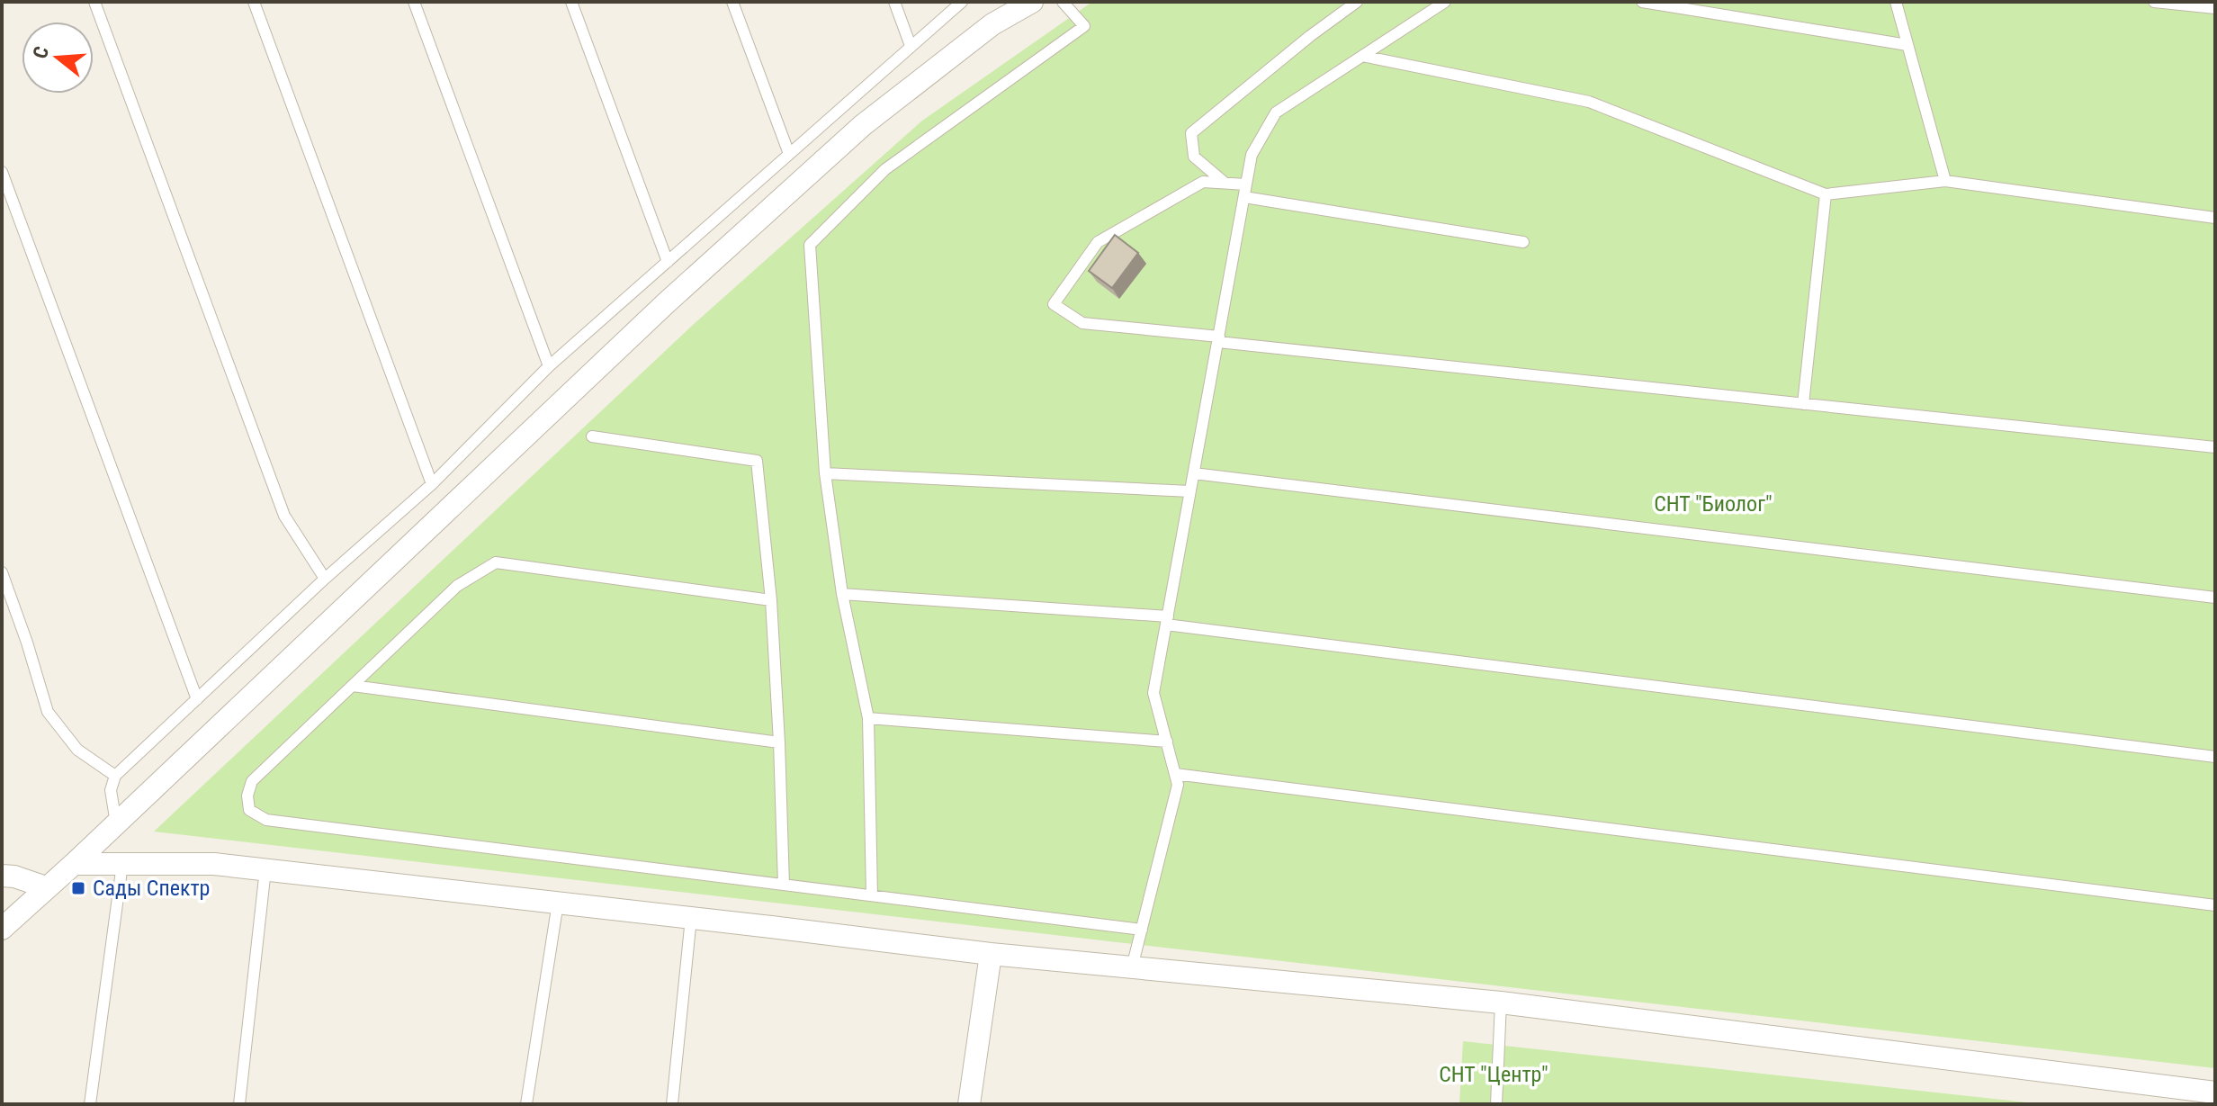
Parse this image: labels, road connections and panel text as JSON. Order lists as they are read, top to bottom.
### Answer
{
  "parks": ["СНТ \"Биолог\"", "СНТ \"Центр\""],
  "places": {
    "transit": ["Сады Спектр"]
  },
  "north": "left"
}
